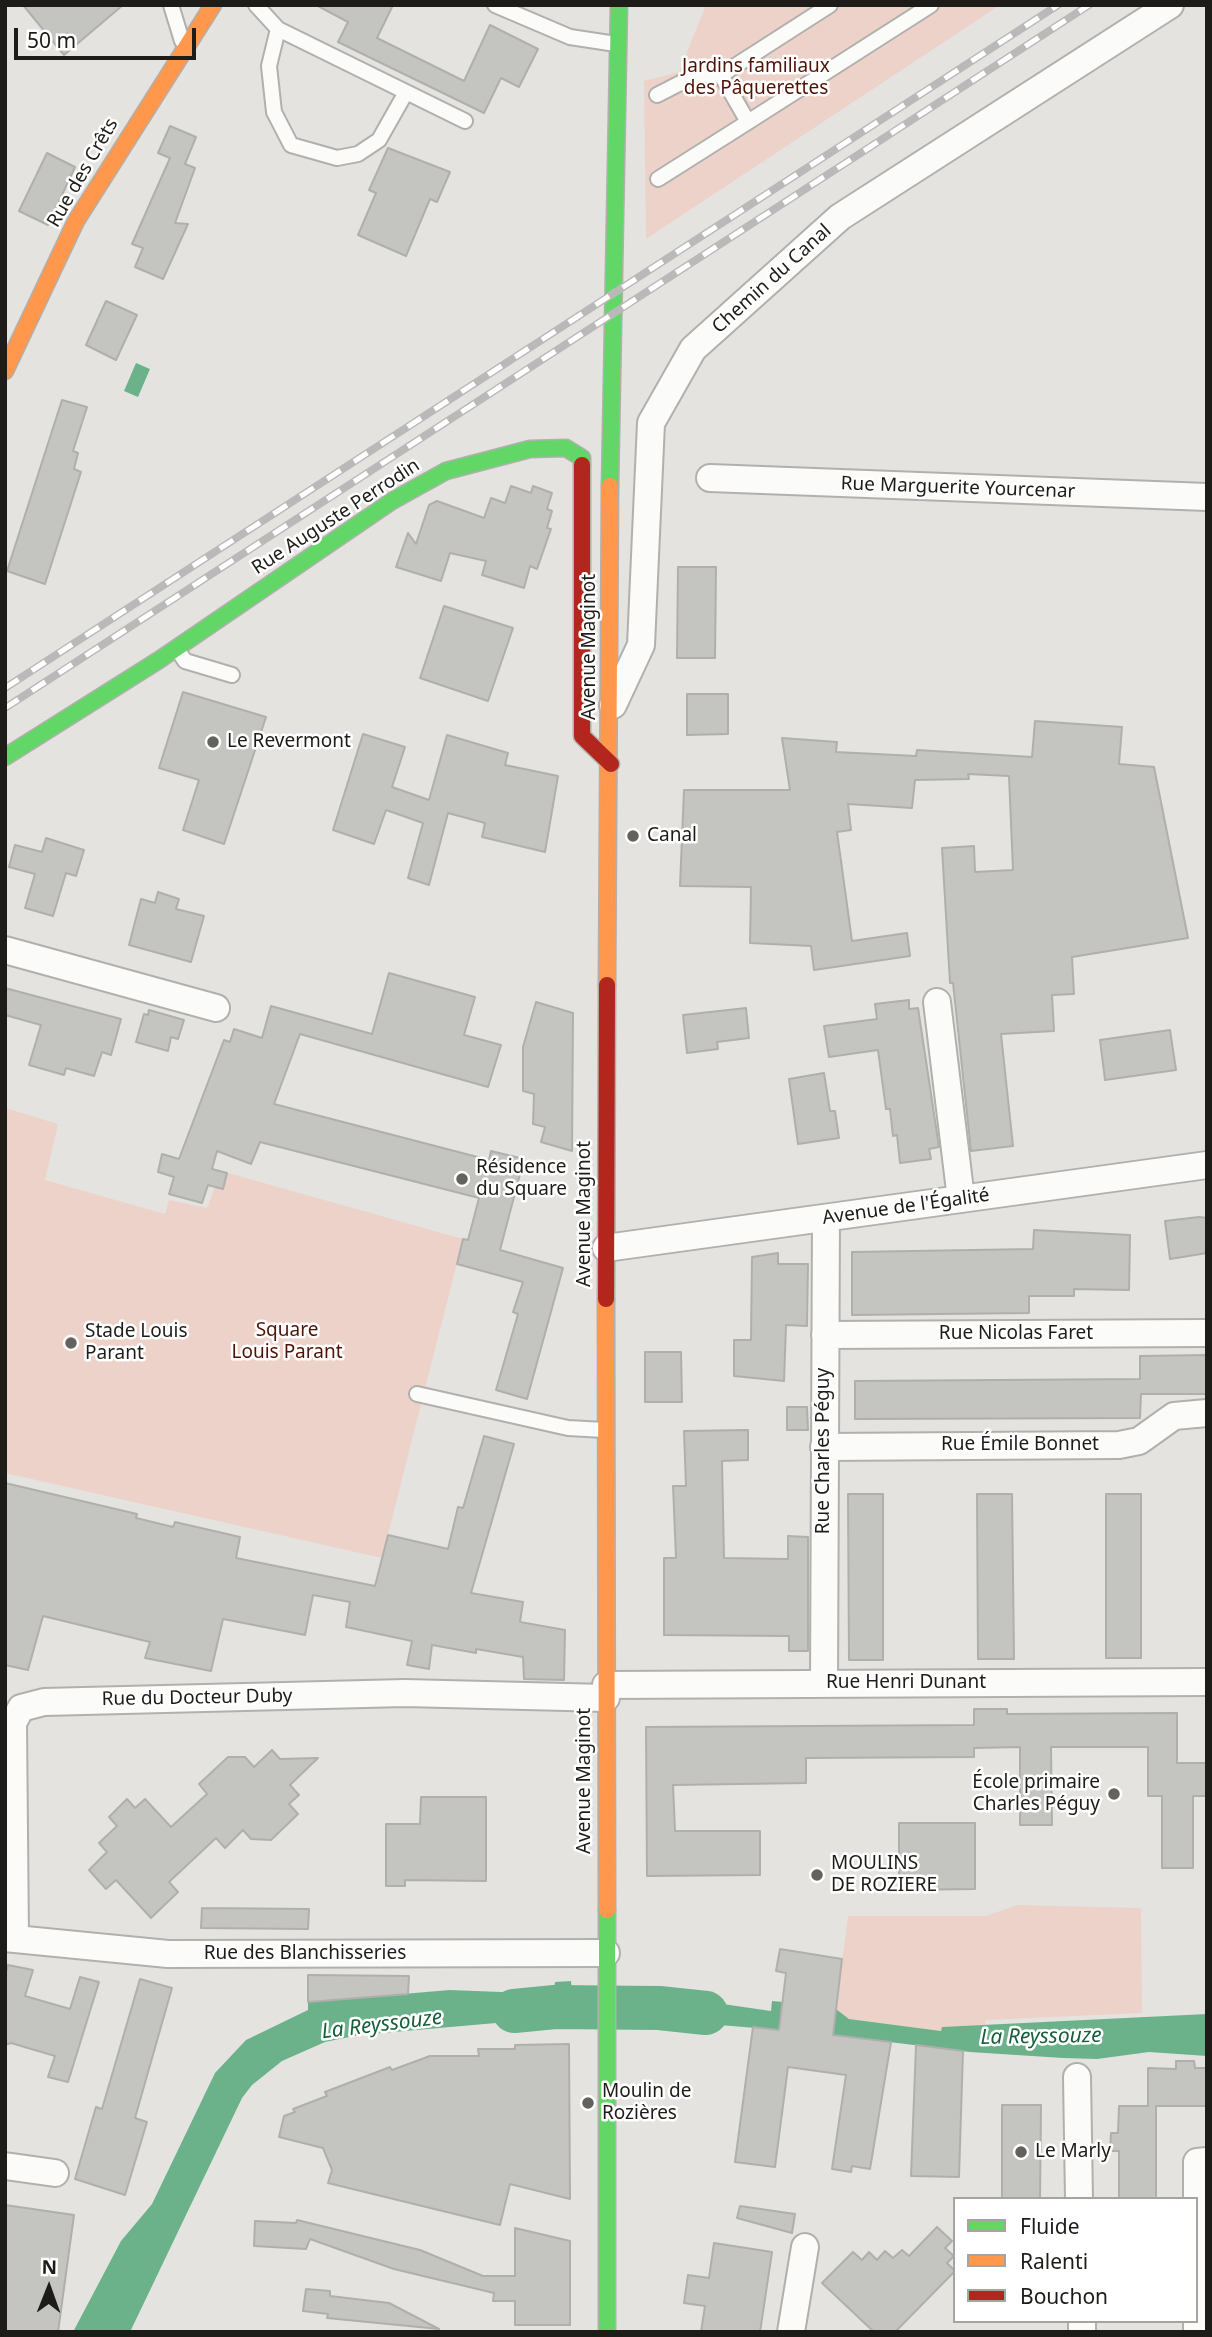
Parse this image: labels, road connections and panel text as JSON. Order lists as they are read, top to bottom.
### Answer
{
  "streets": {
    "main road": ["Rue des Crêts", "Rue Auguste Perrodin", "Avenue Maginot"],
    "street": [
      "Chemin du Canal",
      "Rue Marguerite Yourcenar",
      "Avenue de l'Égalité",
      "Rue Nicolas Faret",
      "Rue Émile Bonnet",
      "Rue Charles Péguy",
      "Rue Henri Dunant",
      "Rue du Docteur Duby",
      "Rue des Blanchisseries"
    ]
  },
  "crossings": [
    ["Chemin du Canal", "Avenue Maginot"],
    ["Rue Auguste Perrodin", "Avenue Maginot"],
    ["Avenue Maginot", "Avenue de l'Égalité"],
    ["Avenue Maginot", "Rue Henri Dunant"],
    ["Avenue Maginot", "Rue du Docteur Duby"],
    ["Avenue Maginot", "Rue des Blanchisseries"],
    ["Avenue de l'Égalité", "Rue Charles Péguy"],
    ["Rue Nicolas Faret", "Rue Charles Péguy"],
    ["Rue Émile Bonnet", "Rue Charles Péguy"],
    ["Rue Charles Péguy", "Rue Henri Dunant"],
    ["Rue Henri Dunant", "Rue du Docteur Duby"],
    ["Rue du Docteur Duby", "Rue des Blanchisseries"]
  ],
  "water": ["La Reyssouze"],
  "parks": ["Jardins familiaux des Pâquerettes", "Square Louis Parant"],
  "places": [
    "Le Revermont",
    "Canal",
    "Résidence du Square",
    "Stade Louis Parant",
    "École primaire Charles Péguy",
    "MOULINS DE ROZIERE",
    "Moulin de Rozières",
    "Le Marly"
  ],
  "legend": ["Fluide", "Ralenti", "Bouchon"],
  "scale_bar": "50 m",
  "north": "top"
}
